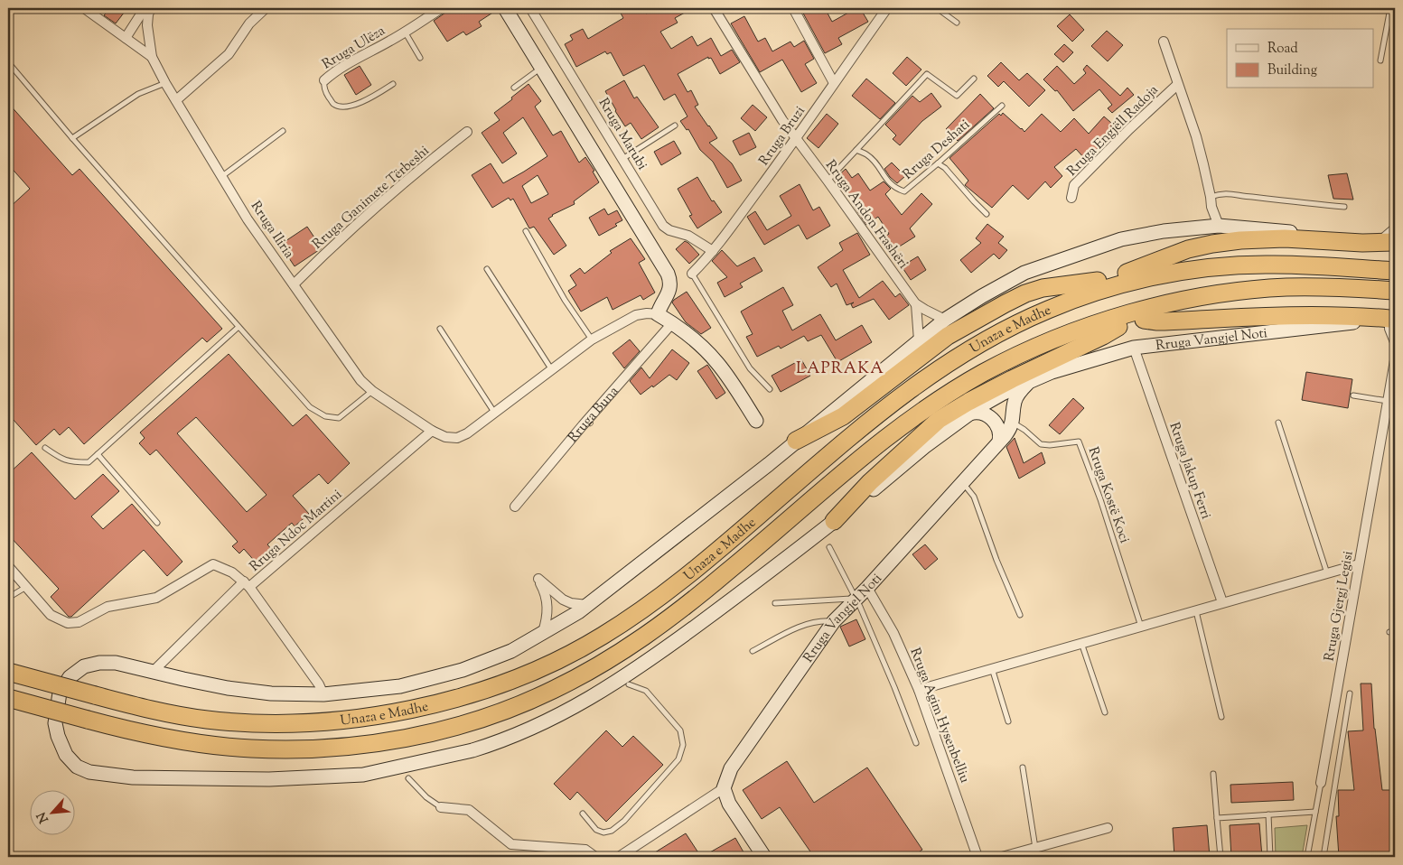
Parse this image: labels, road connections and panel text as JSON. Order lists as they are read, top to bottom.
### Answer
{
  "streets": {
    "highway": ["Unaza e Madhe"],
    "main road": ["Rruga Vangjel Noti"],
    "street": [
      "Rruga Ulëza",
      "Rruga Engjëll Radoja",
      "Rruga Marubi",
      "Rruga Bruzi",
      "Rruga Ganimete Tërbeshi",
      "Rruga Andon Frashëri",
      "Rruga Iliria",
      "Rruga Buna",
      "Rruga Jakup Ferri",
      "Rruga Ndoc Martini",
      "Rruga Gjergj Legisi",
      "Rruga Agim Hysenbelliu"
    ],
    "lane": ["Rruga Deshati", "Rruga Kostë Koci"]
  },
  "crossings": [
    ["Rruga Marubi", "Rruga Bruzi"],
    ["Rruga Bruzi", "Rruga Andon Frashëri"],
    ["Rruga Ganimete Tërbeshi", "Rruga Iliria"],
    ["Rruga Andon Frashëri", "Rruga Vangjel Noti"],
    ["Rruga Iliria", "Rruga Ndoc Martini"],
    ["Rruga Vangjel Noti", "Rruga Jakup Ferri"],
    ["Rruga Vangjel Noti", "Rruga Kostë Koci"],
    ["Rruga Vangjel Noti", "Rruga Agim Hysenbelliu"]
  ],
  "districts": ["LAPRAKA"],
  "legend": ["Road", "Building"],
  "north": "bottom left"
}
